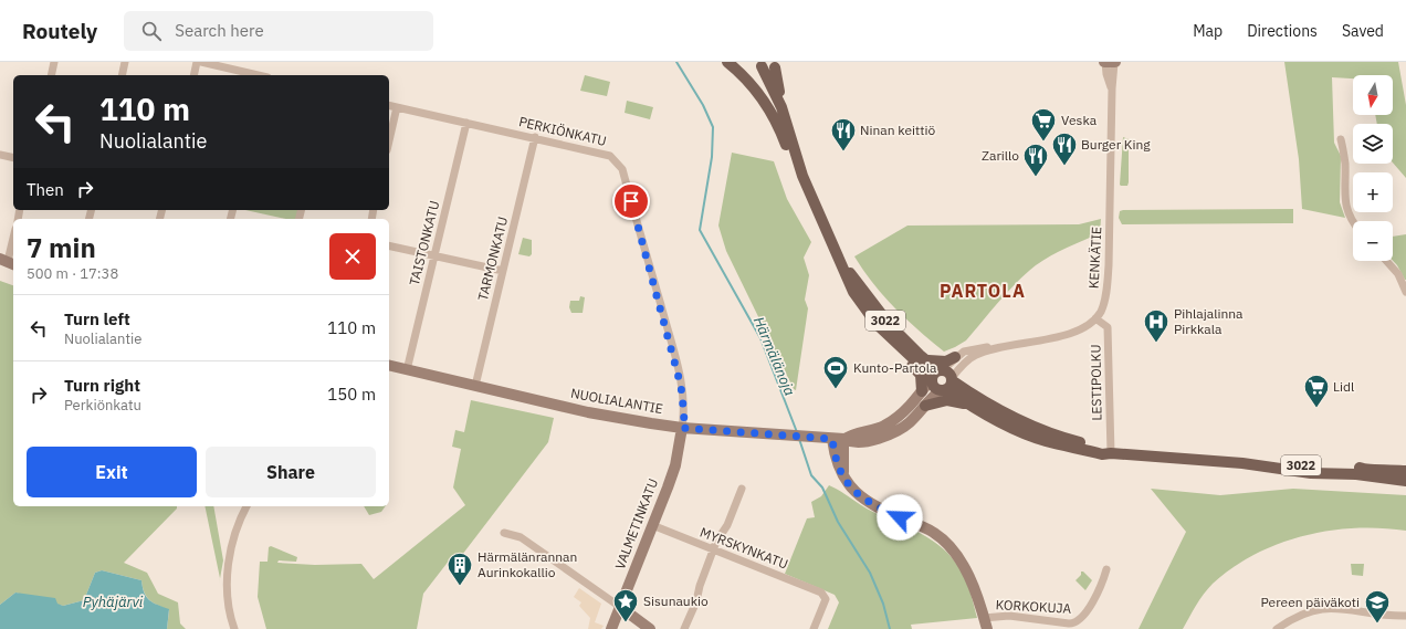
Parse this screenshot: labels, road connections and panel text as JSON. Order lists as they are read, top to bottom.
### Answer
{
  "streets": {
    "main road": ["3022"],
    "street": [
      "PERKIÖNKATU",
      "TAISTONKATU",
      "KENKÄTIE",
      "TARMONKATU",
      "LESTIPOLKU",
      "NUOLIALANTIE",
      "VALMETINKATU",
      "MYRSKYNKATU",
      "KORKOKUJA"
    ]
  },
  "crossings": [
    ["PERKIÖNKATU", "TAISTONKATU"],
    ["PERKIÖNKATU", "TARMONKATU"],
    ["PERKIÖNKATU", "NUOLIALANTIE"],
    ["PERKIÖNKATU", "VALMETINKATU"],
    ["TAISTONKATU", "NUOLIALANTIE"],
    ["KENKÄTIE", "LESTIPOLKU"],
    ["TARMONKATU", "NUOLIALANTIE"],
    ["3022", "NUOLIALANTIE"],
    ["NUOLIALANTIE", "VALMETINKATU"],
    ["VALMETINKATU", "MYRSKYNKATU"]
  ],
  "districts": ["PARTOLA"],
  "water": ["Härmälänoja", "Pyhäjärvi"],
  "places": {
    "supermarket": ["Veska", "Lidl"],
    "restaurant": ["Ninan keittiö", "Burger King", "Zarillo"],
    "hospital": ["Pihlajalinna Pirkkala"],
    "sports": ["Kunto-Partola"],
    "building": ["Härmälänrannan Aurinkokallio"],
    "place": ["Sisunaukio"],
    "school or university": ["Pereen päiväkoti"]
  },
  "north": "bottom",
  "page": {
    "header": "Routely",
    "search": "Search here",
    "nav": ["Map", "Directions", "Saved"],
    "map_buttons": ["+", "−"],
    "turn": ["110 m", "Nuolialantie"],
    "then": "Then",
    "heading": ["7 min", "500 m · 17:38"],
    "list": [
      {
        "name": "Turn left",
        "note": "Nuolialantie",
        "value": "110 m"
      },
      {
        "name": "Turn right",
        "note": "Perkiönkatu",
        "value": "150 m"
      }
    ],
    "buttons": ["Exit", "Share"]
  }
}
